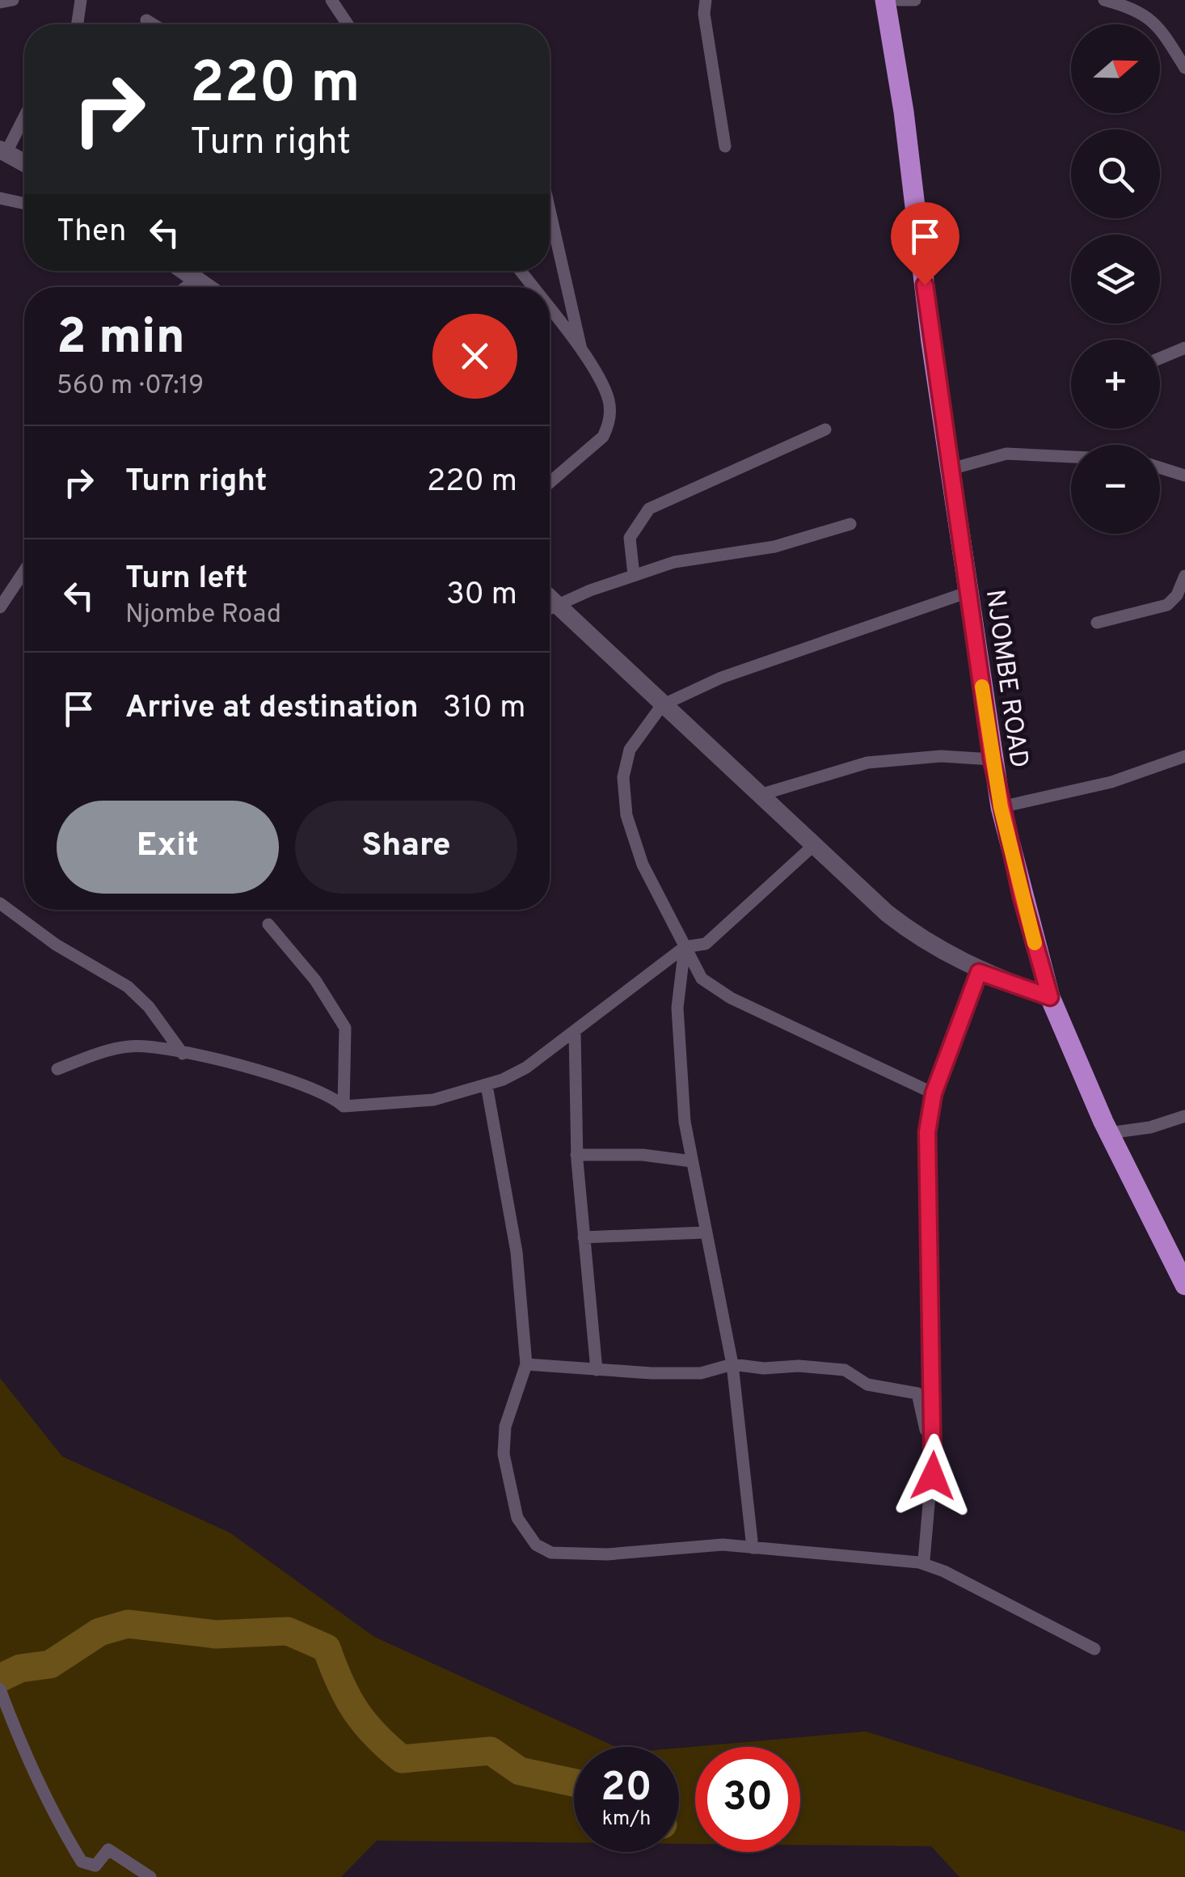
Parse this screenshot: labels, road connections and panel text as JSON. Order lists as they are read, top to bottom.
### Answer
{
  "streets": {
    "highway": ["NJOMBE ROAD"]
  },
  "north": "right",
  "page": {
    "map_buttons": ["+", "−"],
    "turn": ["220 m", "Turn right"],
    "then": "Then",
    "heading": ["2 min", "560 m · 07:19"],
    "list": [
      {
        "name": "Turn right",
        "value": "220 m"
      },
      {
        "name": "Turn left",
        "note": "Njombe Road",
        "value": "30 m"
      },
      {
        "name": "Arrive at destination",
        "value": "310 m"
      }
    ],
    "buttons": ["Exit", "Share"],
    "speed": "20 km/h",
    "limit": "30"
  }
}
